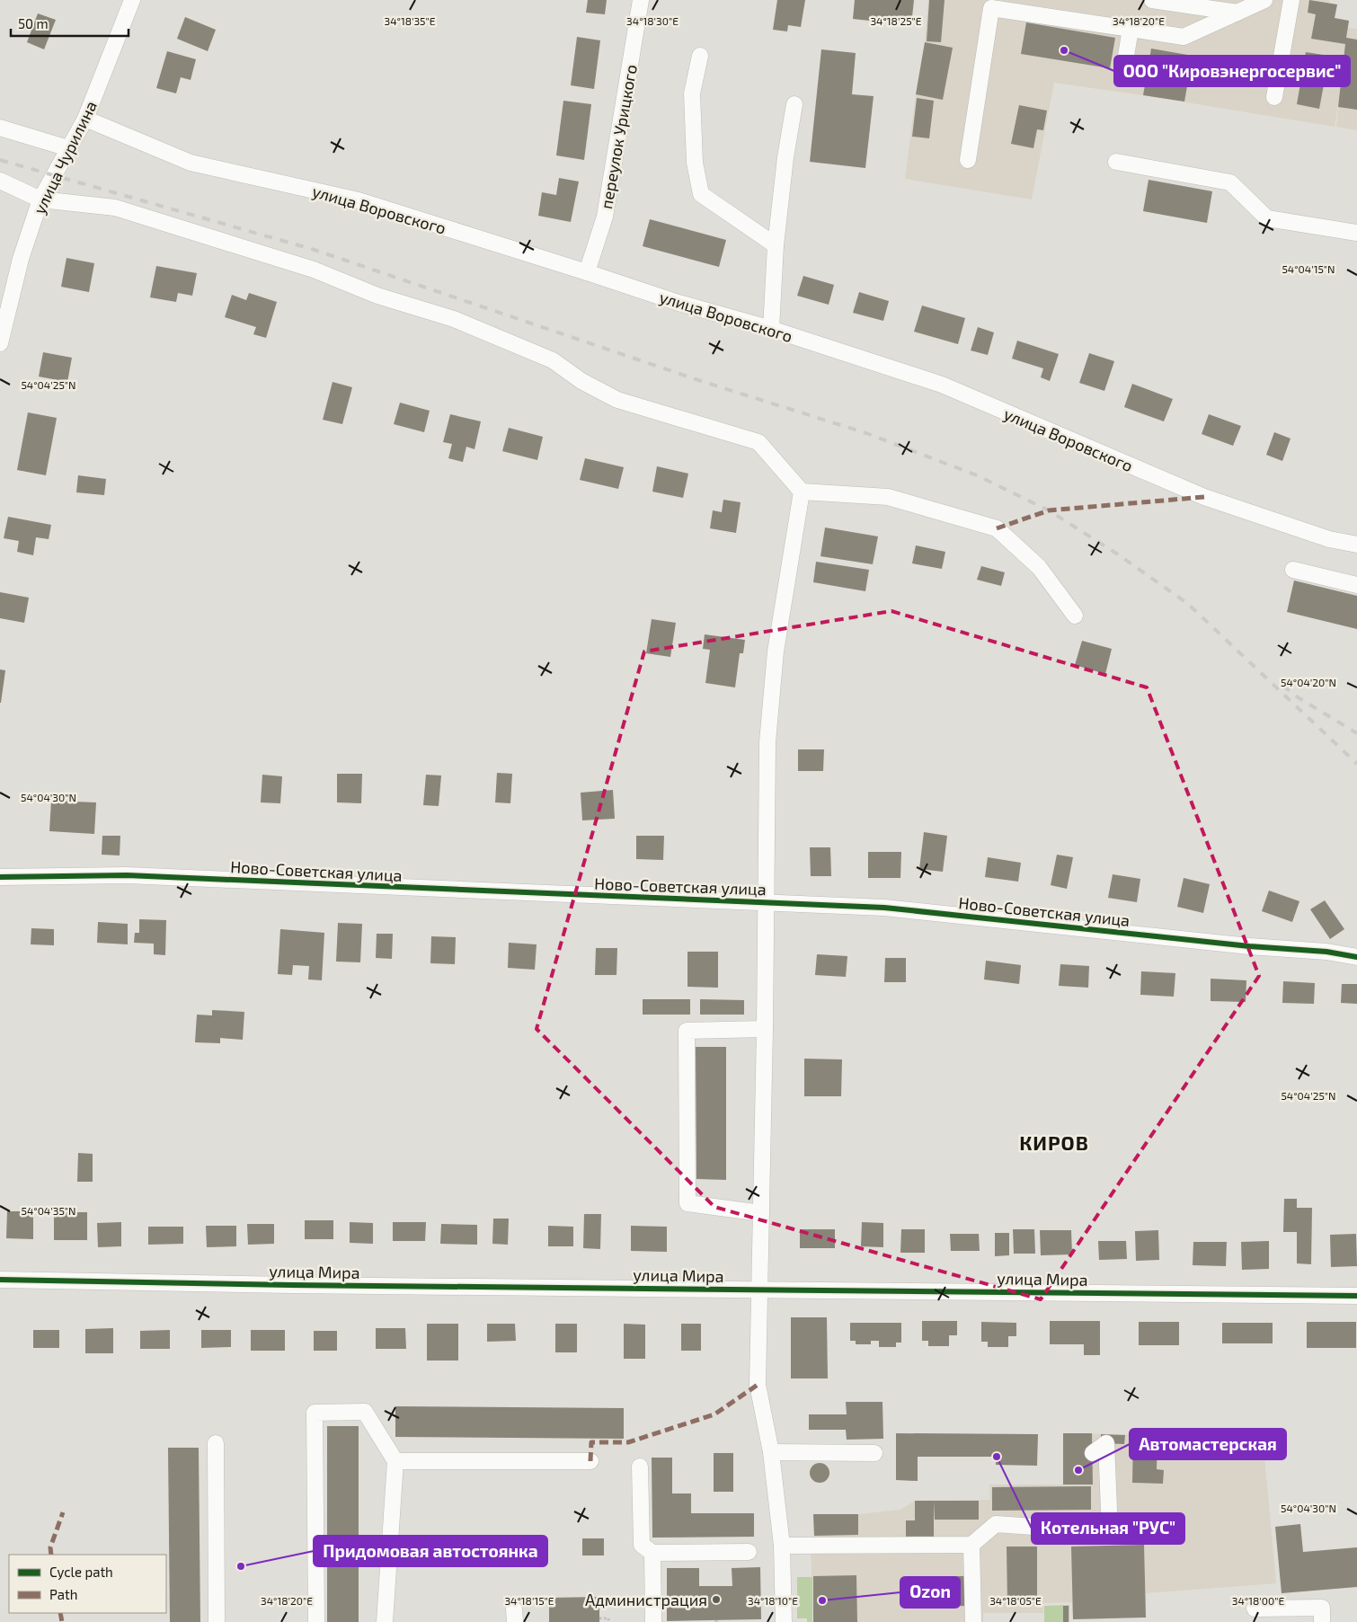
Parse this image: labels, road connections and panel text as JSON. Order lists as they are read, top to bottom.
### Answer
{
  "streets": {
    "street": [
      "переулок Урицкого",
      "улица Чурилина",
      "улица Воровского",
      "Ново-Советская улица",
      "улица Мира"
    ]
  },
  "crossings": [
    ["переулок Урицкого", "улица Воровского"],
    ["улица Чурилина", "улица Воровского"]
  ],
  "districts": ["КИРОВ"],
  "places": [
    "ООО \"Кировэнергосервис\"",
    "Котельная \"РУС\"",
    "Автомастерская",
    "Придомовая автостоянка",
    "Администрация",
    "Ozon"
  ],
  "legend": ["Cycle path", "Path"],
  "scale_bar": "50 m",
  "coordinates": [
    "34°18'35\"E",
    "34°18'30\"E",
    "34°18'25\"E",
    "34°18'20\"E",
    "54°04'15\"N",
    "54°04'25\"N",
    "54°04'20\"N",
    "54°04'30\"N",
    "54°04'35\"N",
    "34°18'15\"E",
    "34°18'10\"E",
    "34°18'05\"E",
    "34°18'00\"E"
  ]
}
